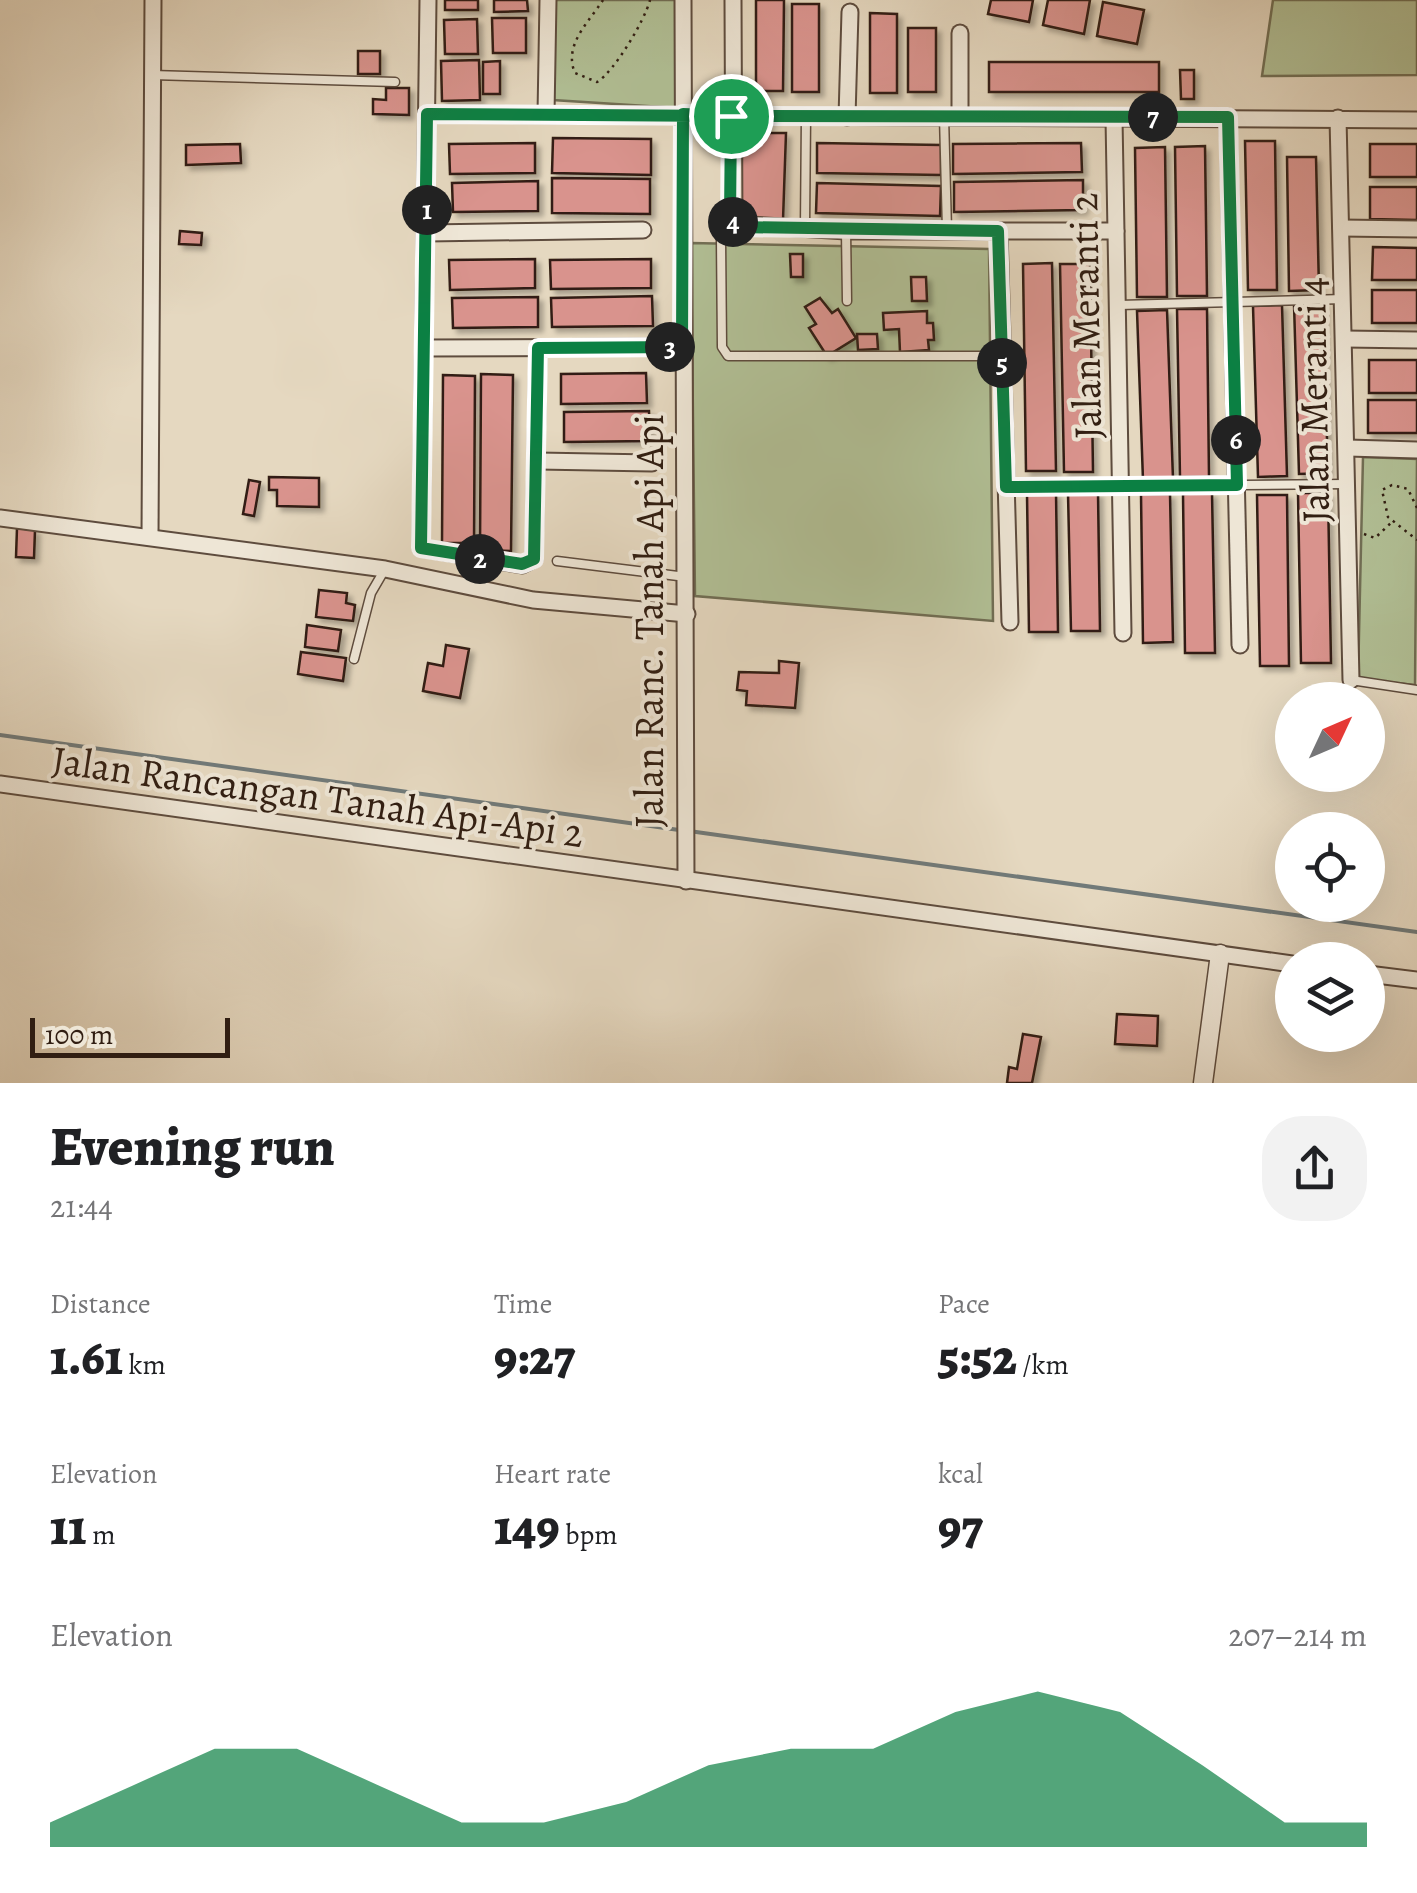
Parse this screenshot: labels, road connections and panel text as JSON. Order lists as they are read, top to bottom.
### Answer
{
  "streets": {
    "street": [
      "Jalan Meranti 2",
      "Jalan Meranti 4",
      "Jalan Ranc. Tanah Api Api",
      "Jalan Rancangan Tanah Api-Api 2"
    ]
  },
  "crossings": [
    ["Jalan Ranc. Tanah Api Api", "Jalan Rancangan Tanah Api-Api 2"]
  ],
  "scale_bar": "100 m",
  "north": "top right",
  "page": {
    "pins": [
      "7",
      "1",
      "4",
      "3",
      "5",
      "6",
      "2"
    ],
    "scale": "100 m",
    "heading": ["Evening run", "21:44"],
    "stats": [
      ["Distance", "1.61 km"],
      ["Time", "9:27"],
      ["Pace", "5:52 /km"],
      ["Elevation", "11 m"],
      ["Heart rate", "149 bpm"],
      ["kcal", "97"]
    ],
    "chart": ["Elevation", "207–214 m"]
  }
}
